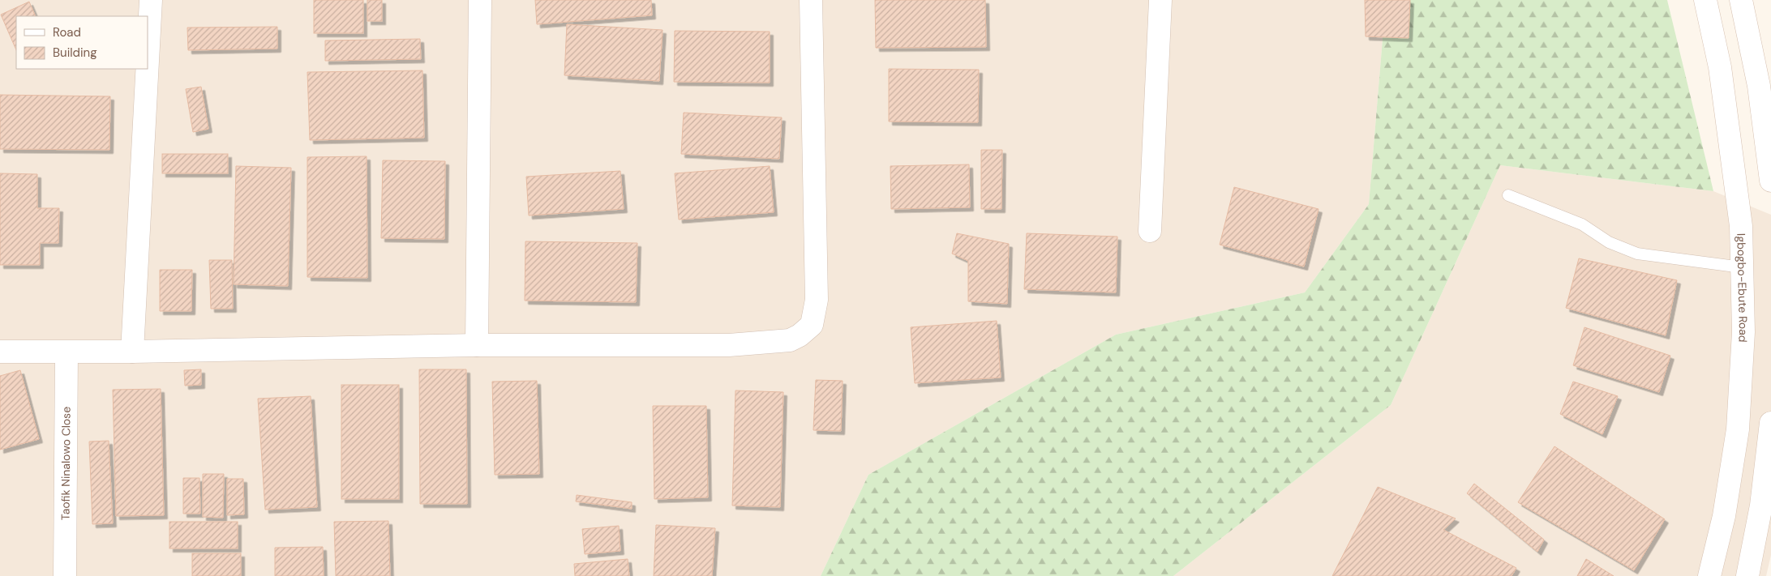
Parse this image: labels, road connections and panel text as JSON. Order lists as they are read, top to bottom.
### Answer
{
  "streets": {
    "street": ["Igbogbo-Ebute Road", "Taofik Ninalowo Close"]
  },
  "legend": ["Road", "Building"]
}
